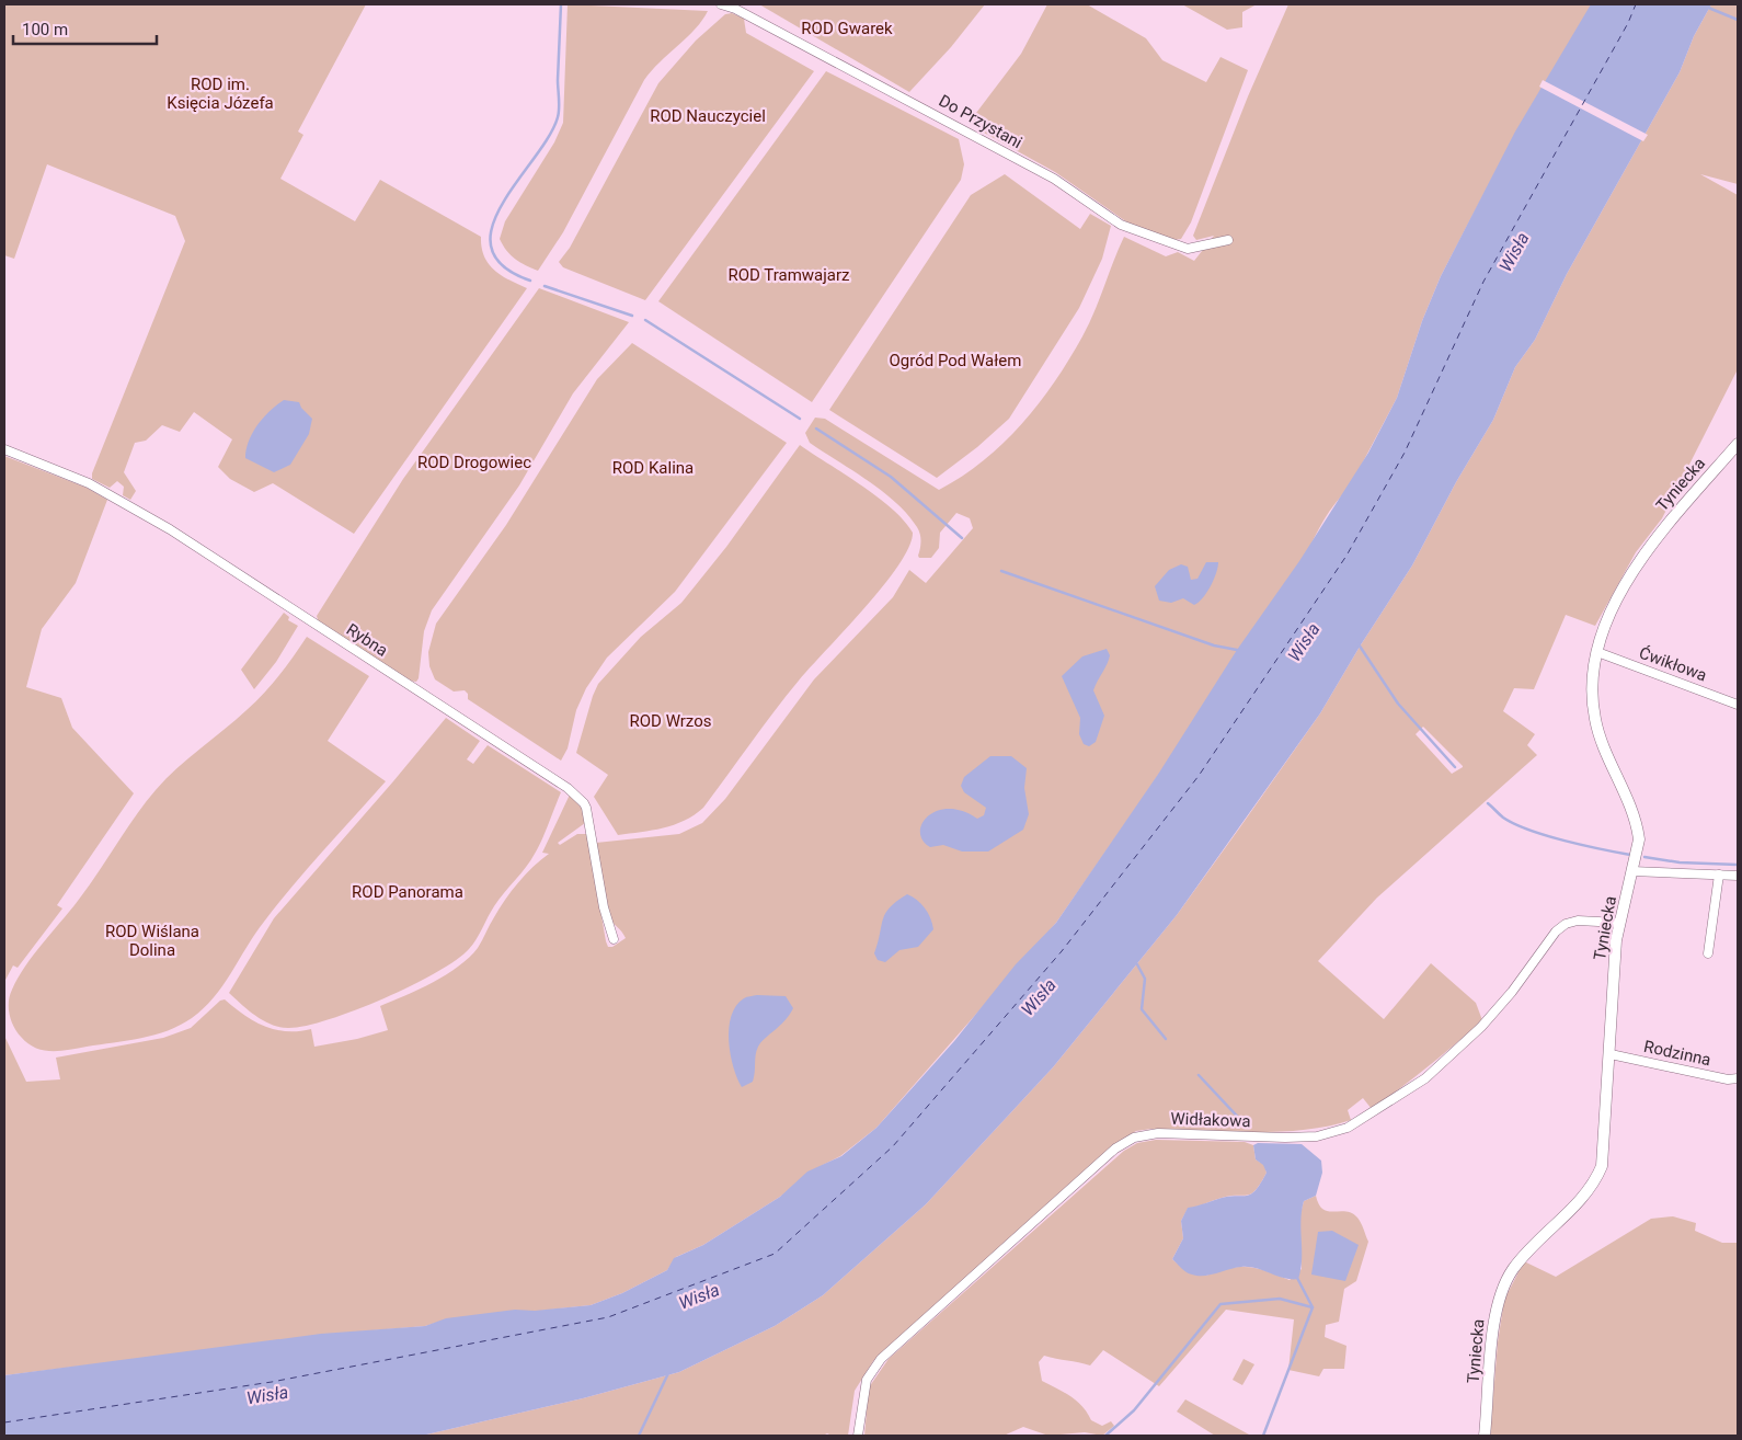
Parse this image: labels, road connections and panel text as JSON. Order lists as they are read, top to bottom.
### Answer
{
  "streets": {
    "street": [
      "Do Przystani",
      "Tyniecka",
      "Rybna",
      "Ćwikłowa",
      "Rodzinna",
      "Widłakowa"
    ]
  },
  "crossings": [
    ["Tyniecka", "Ćwikłowa"],
    ["Tyniecka", "Rodzinna"],
    ["Tyniecka", "Widłakowa"]
  ],
  "water": ["Wisła"],
  "parks": [
    "ROD Gwarek",
    "ROD im. Księcia Józefa",
    "ROD Nauczyciel",
    "ROD Tramwajarz",
    "Ogród Pod Wałem",
    "ROD Drogowiec",
    "ROD Kalina",
    "ROD Wrzos",
    "ROD Panorama",
    "ROD Wiślana Dolina"
  ],
  "scale_bar": "100 m"
}
